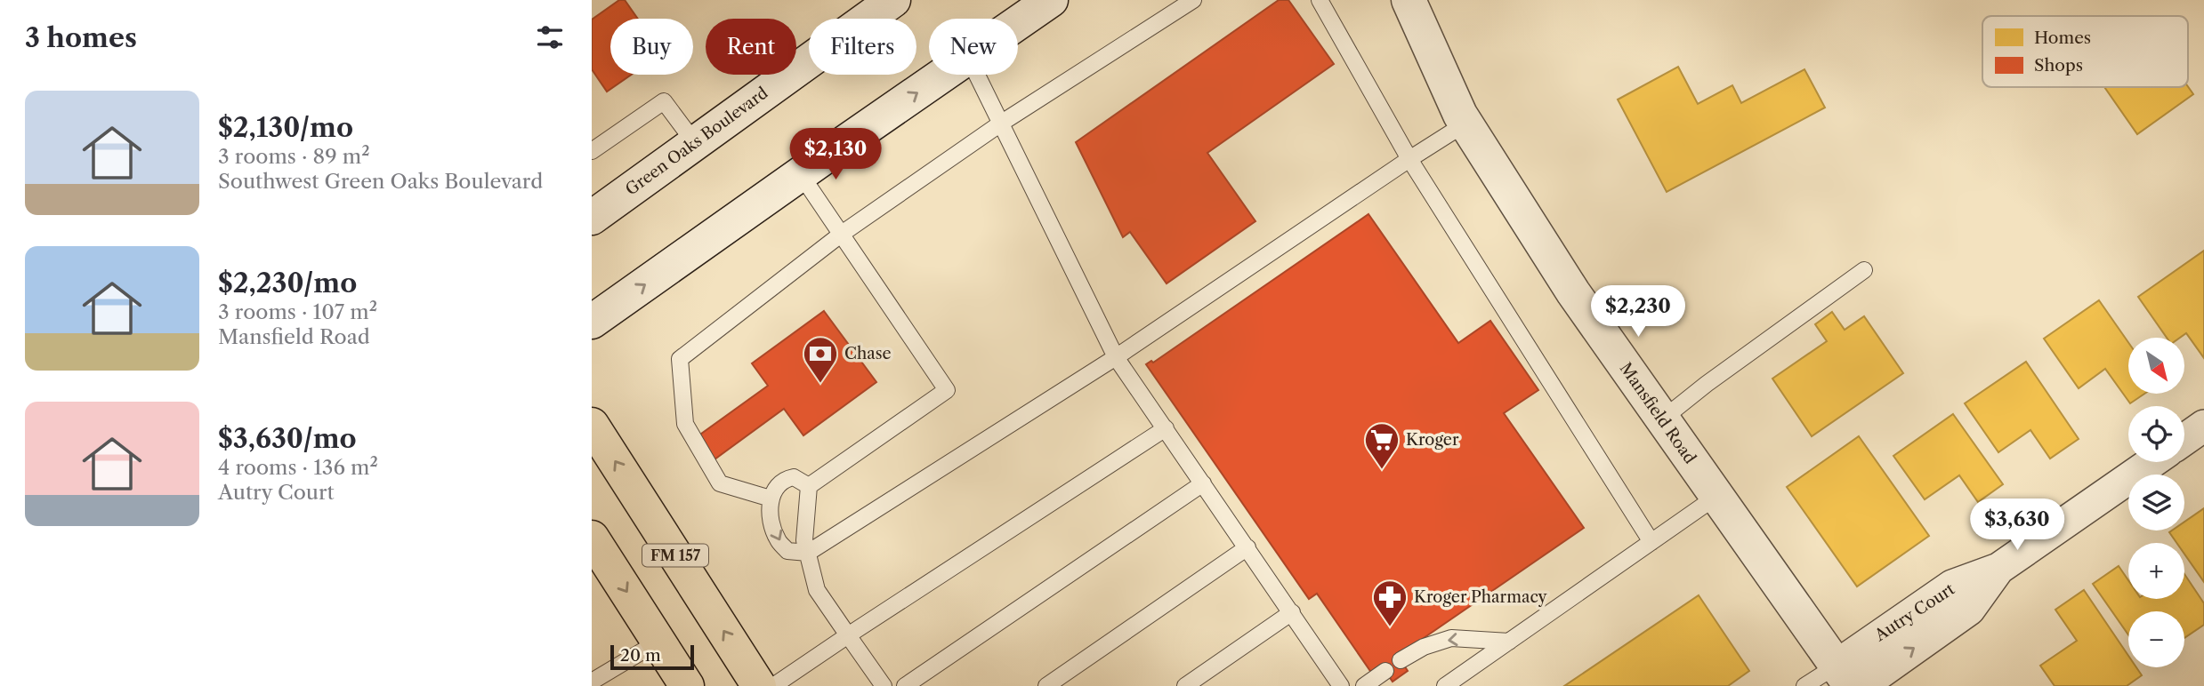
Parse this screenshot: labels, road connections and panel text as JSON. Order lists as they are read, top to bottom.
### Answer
{
  "streets": {
    "main road": ["Green Oaks Boulevard", "Mansfield Road", "FM 157"],
    "street": ["Autry Court"]
  },
  "crossings": [
    ["Mansfield Road", "Autry Court"]
  ],
  "places": {
    "bank": ["Chase"],
    "supermarket": ["Kroger"],
    "pharmacy": ["Kroger Pharmacy"]
  },
  "legend": ["Homes", "Shops"],
  "scale_bar": "20 m",
  "north": "bottom right",
  "page": {
    "heading": "3 homes",
    "chip": [
      "Buy",
      "Rent",
      "Filters",
      "New"
    ],
    "list": [
      {
        "name": "$2,130/mo",
        "note": "3 rooms · 89 m² · Southwest Green Oaks Boulevard"
      },
      {
        "name": "$2,230/mo",
        "note": "3 rooms · 107 m² · Mansfield Road"
      },
      {
        "name": "$3,630/mo",
        "note": "4 rooms · 136 m² · Autry Court"
      }
    ],
    "price": ["$2,130", "$2,230", "$3,630"],
    "map_buttons": ["+", "−"],
    "scale": "20 m"
  }
}
